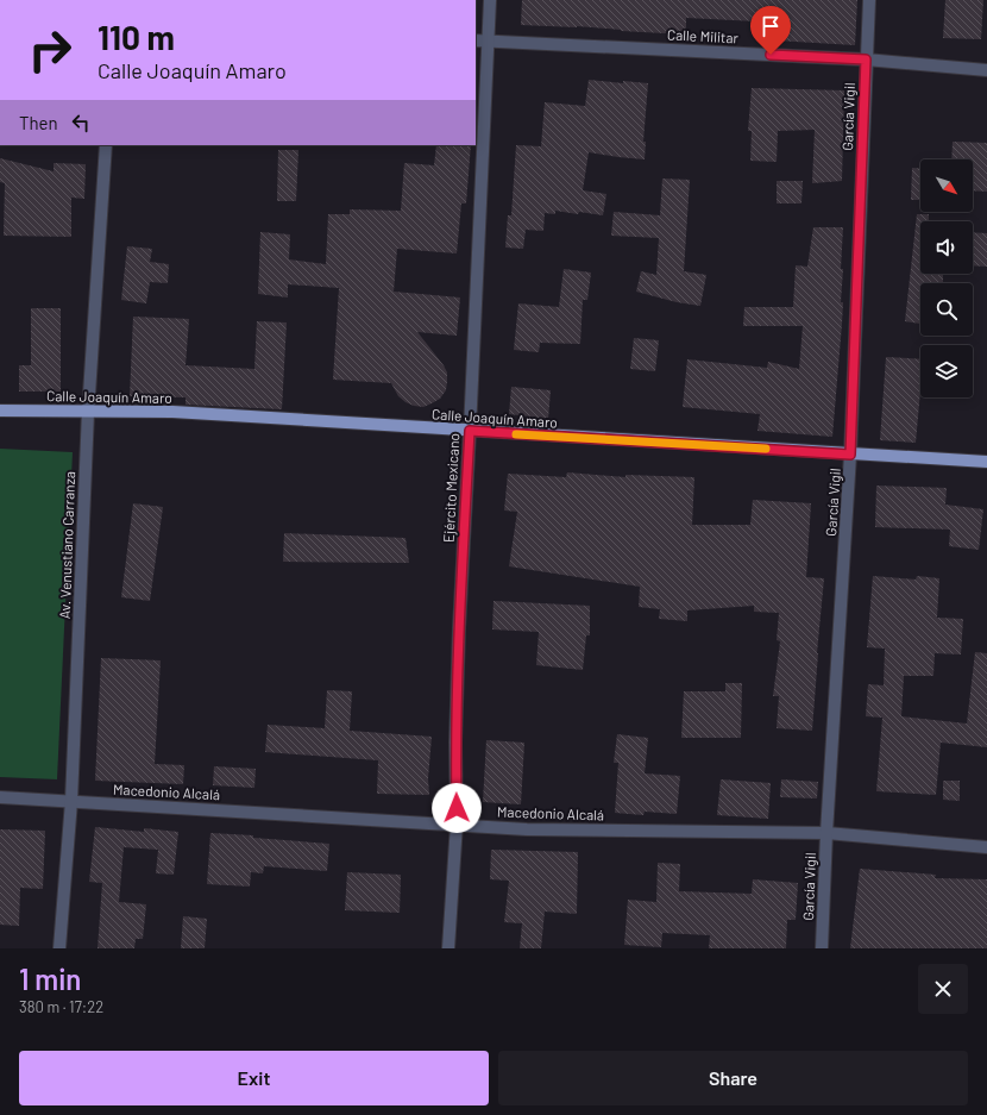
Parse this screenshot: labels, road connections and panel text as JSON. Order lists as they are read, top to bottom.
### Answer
{
  "streets": {
    "main road": ["Calle Joaquín Amaro"],
    "street": [
      "Calle Militar",
      "García Vigil",
      "Ejército Mexicano",
      "Av. Venustiano Carranza",
      "Macedonio Alcalá"
    ]
  },
  "crossings": [
    ["Calle Militar", "García Vigil"],
    ["Calle Militar", "Ejército Mexicano"],
    ["García Vigil", "Calle Joaquín Amaro"],
    ["García Vigil", "Macedonio Alcalá"],
    ["Calle Joaquín Amaro", "Ejército Mexicano"],
    ["Calle Joaquín Amaro", "Av. Venustiano Carranza"],
    ["Ejército Mexicano", "Macedonio Alcalá"],
    ["Av. Venustiano Carranza", "Macedonio Alcalá"]
  ],
  "north": "bottom right",
  "page": {
    "turn": ["110 m", "Calle Joaquín Amaro"],
    "then": "Then",
    "heading": ["1 min", "380 m · 17:22"],
    "buttons": ["Exit", "Share"]
  }
}
